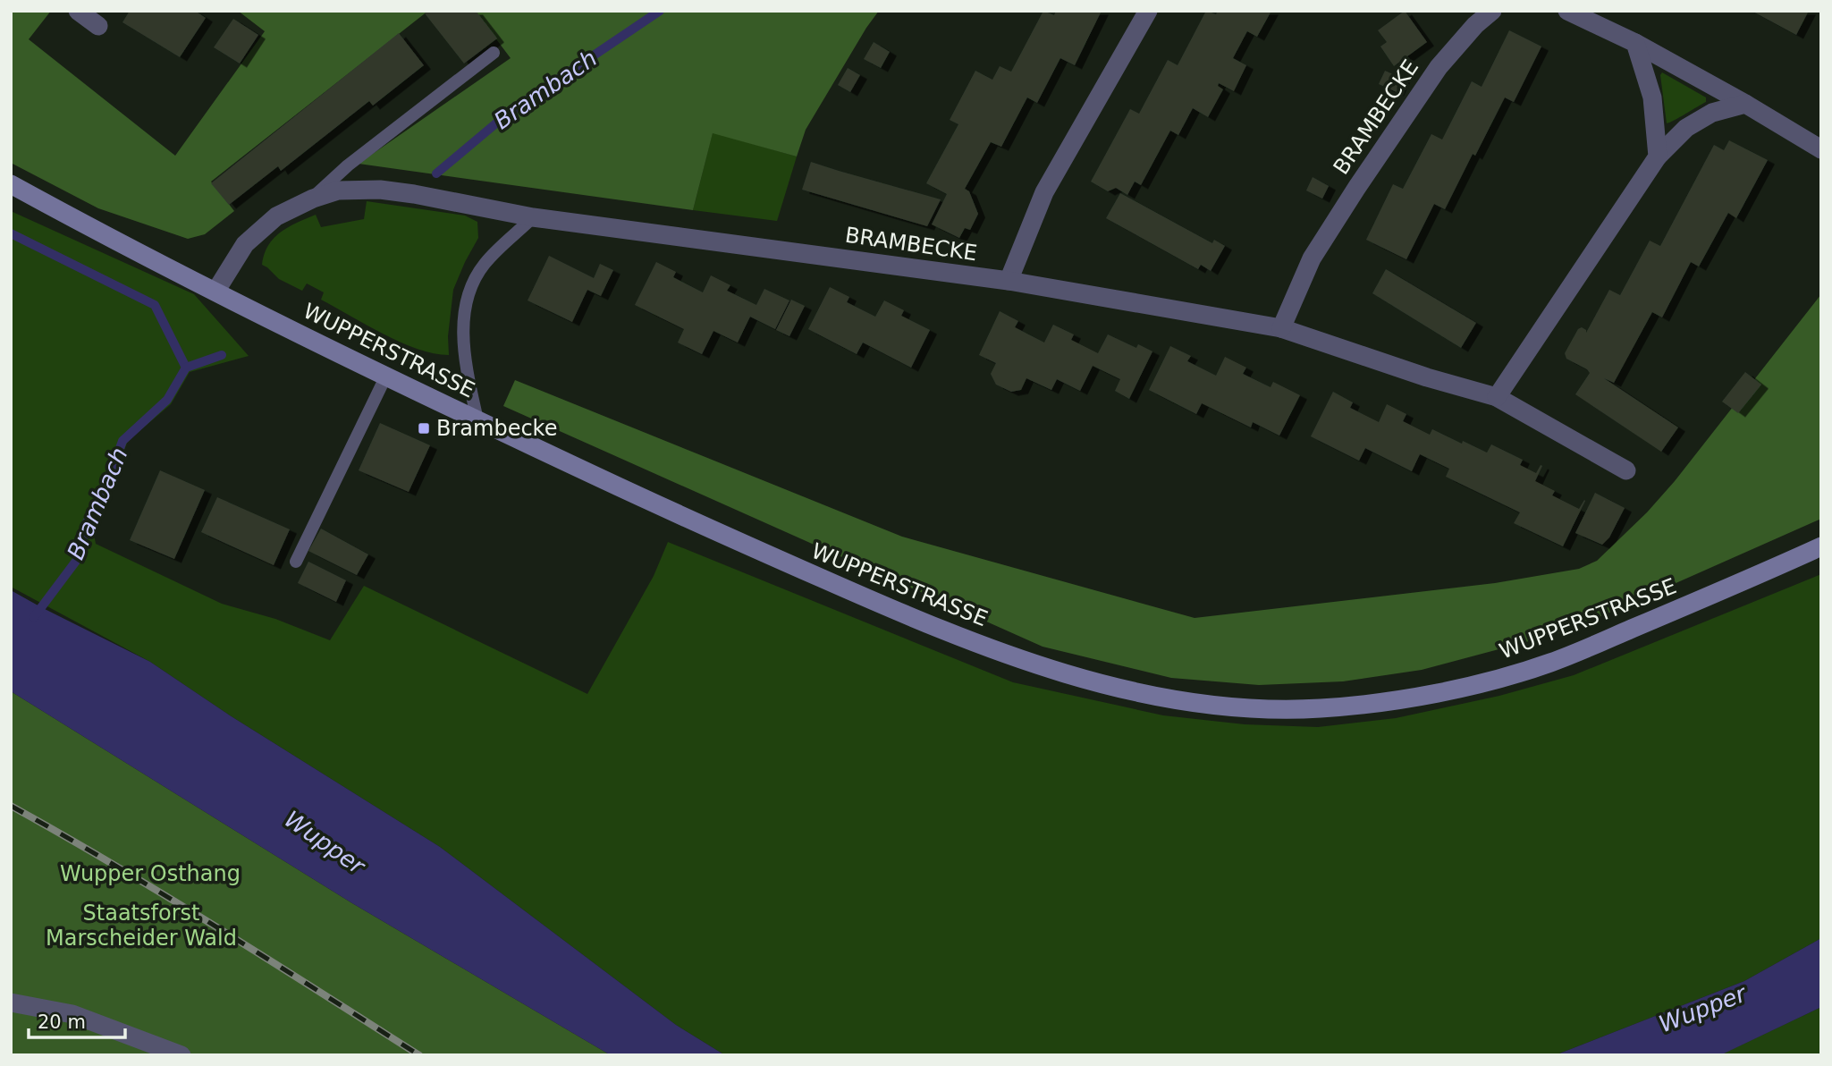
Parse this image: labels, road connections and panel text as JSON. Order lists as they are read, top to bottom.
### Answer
{
  "streets": {
    "main road": ["WUPPERSTRASSE"],
    "street": ["BRAMBECKE"]
  },
  "crossings": [
    ["BRAMBECKE", "WUPPERSTRASSE"]
  ],
  "water": ["Brambach", "Wupper"],
  "parks": ["Wupper Osthang", "Staatsforst Marscheider Wald"],
  "places": {
    "transit": ["Brambecke"]
  },
  "scale_bar": "20 m"
}
